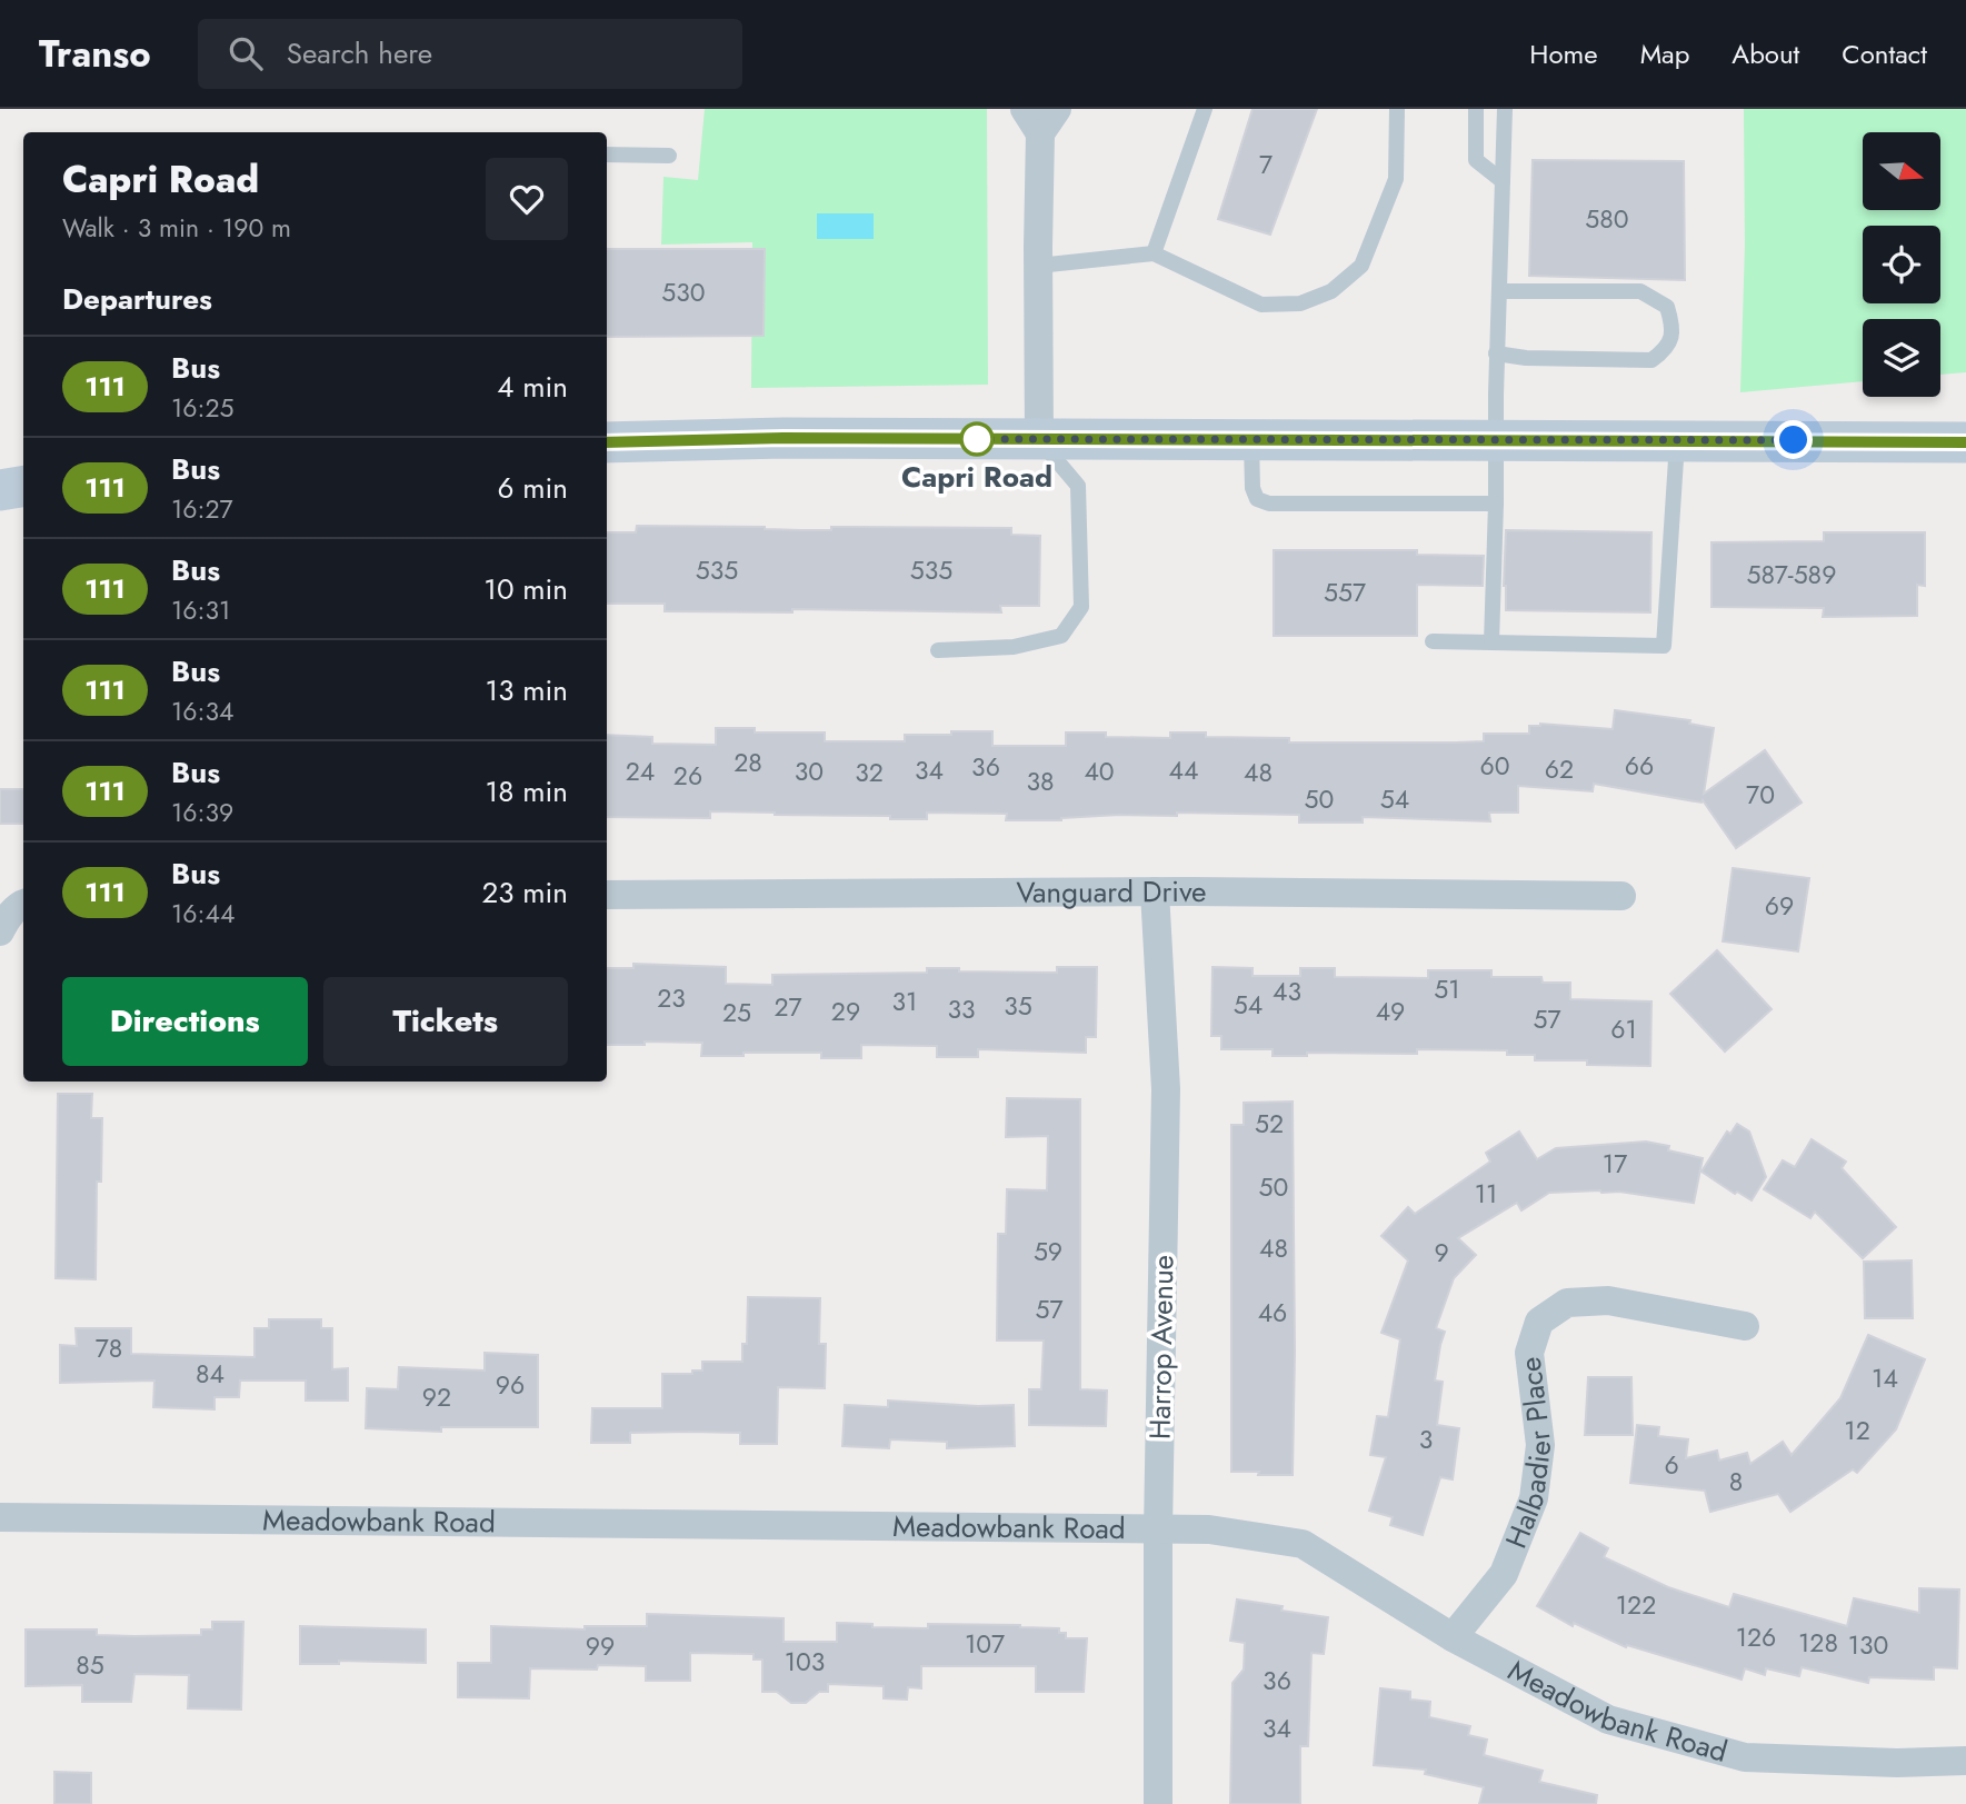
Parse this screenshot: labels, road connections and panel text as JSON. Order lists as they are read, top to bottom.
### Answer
{
  "streets": {
    "street": [
      "Vanguard Drive",
      "Harrop Avenue",
      "Halbadier Place",
      "Meadowbank Road"
    ]
  },
  "crossings": [
    ["Vanguard Drive", "Harrop Avenue"],
    ["Harrop Avenue", "Meadowbank Road"],
    ["Halbadier Place", "Meadowbank Road"]
  ],
  "places": ["Capri Road"],
  "lines": ["bus line 111"],
  "house_numbers": [
    "7",
    "580",
    "530",
    "535",
    "535",
    "587-589",
    "557",
    "28",
    "60",
    "66",
    "36",
    "62",
    "34",
    "44",
    "24",
    "30",
    "40",
    "32",
    "48",
    "26",
    "38",
    "70",
    "50",
    "54",
    "69",
    "51",
    "43",
    "23",
    "31",
    "54",
    "35",
    "27",
    "33",
    "29",
    "49",
    "25",
    "57",
    "61",
    "52",
    "17",
    "50",
    "11",
    "48",
    "59",
    "9",
    "57",
    "46",
    "78",
    "84",
    "14",
    "96",
    "92",
    "12",
    "3",
    "6",
    "8",
    "122",
    "126",
    "128",
    "107",
    "130",
    "99",
    "103",
    "85",
    "36",
    "34"
  ],
  "north": "right",
  "page": {
    "header": "Transo",
    "search": "Search here",
    "nav": [
      "Home",
      "Map",
      "About",
      "Contact"
    ],
    "heading": [
      ["Capri Road", "Walk · 3 min · 190 m"],
      "Departures"
    ],
    "list": [
      {
        "mark": "111",
        "name": "Bus",
        "note": "16:25",
        "value": "4 min"
      },
      {
        "mark": "111",
        "name": "Bus",
        "note": "16:27",
        "value": "6 min"
      },
      {
        "mark": "111",
        "name": "Bus",
        "note": "16:31",
        "value": "10 min"
      },
      {
        "mark": "111",
        "name": "Bus",
        "note": "16:34",
        "value": "13 min"
      },
      {
        "mark": "111",
        "name": "Bus",
        "note": "16:39",
        "value": "18 min"
      },
      {
        "mark": "111",
        "name": "Bus",
        "note": "16:44",
        "value": "23 min"
      }
    ],
    "buttons": ["Directions", "Tickets"]
  }
}
